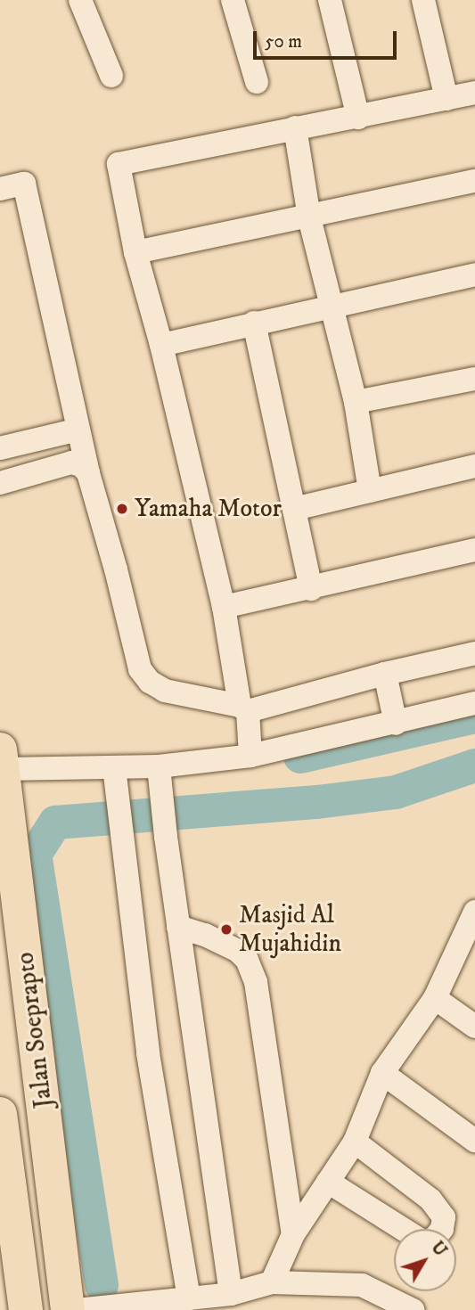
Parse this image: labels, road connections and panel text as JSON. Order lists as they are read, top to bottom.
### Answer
{
  "streets": {
    "highway": ["Jalan Soeprapto"]
  },
  "places": ["Yamaha Motor", "Masjid Al Mujahidin"],
  "scale_bar": "50 m",
  "north": "top right"
}
